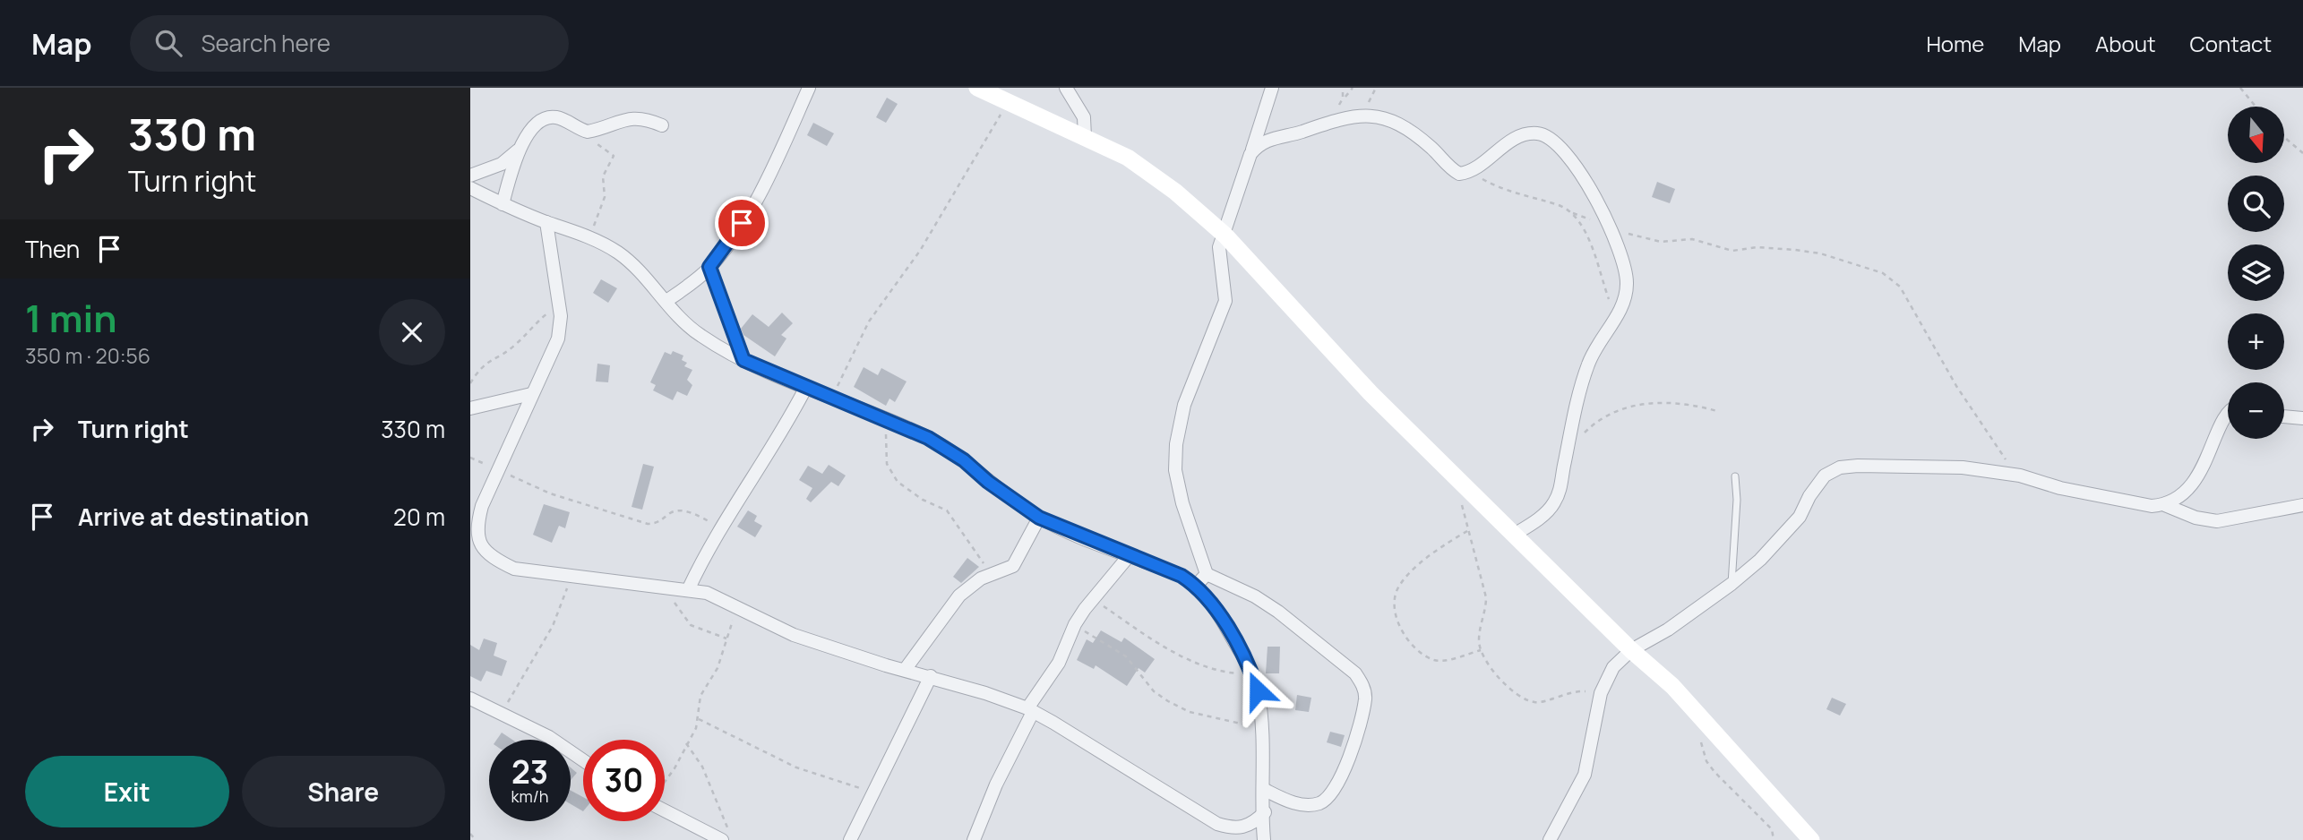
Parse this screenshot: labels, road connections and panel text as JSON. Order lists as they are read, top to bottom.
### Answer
{
  "north": "bottom",
  "page": {
    "header": "Map",
    "search": "Search here",
    "nav": [
      "Home",
      "Map",
      "About",
      "Contact"
    ],
    "turn": ["330 m", "Turn right"],
    "map_buttons": ["+", "−"],
    "then": "Then",
    "heading": ["1 min", "350 m · 20:56"],
    "list": [
      {
        "name": "Turn right",
        "value": "330 m"
      },
      {
        "name": "Arrive at destination",
        "value": "20 m"
      }
    ],
    "speed": "23 km/h",
    "limit": "30",
    "buttons": ["Exit", "Share"]
  }
}
